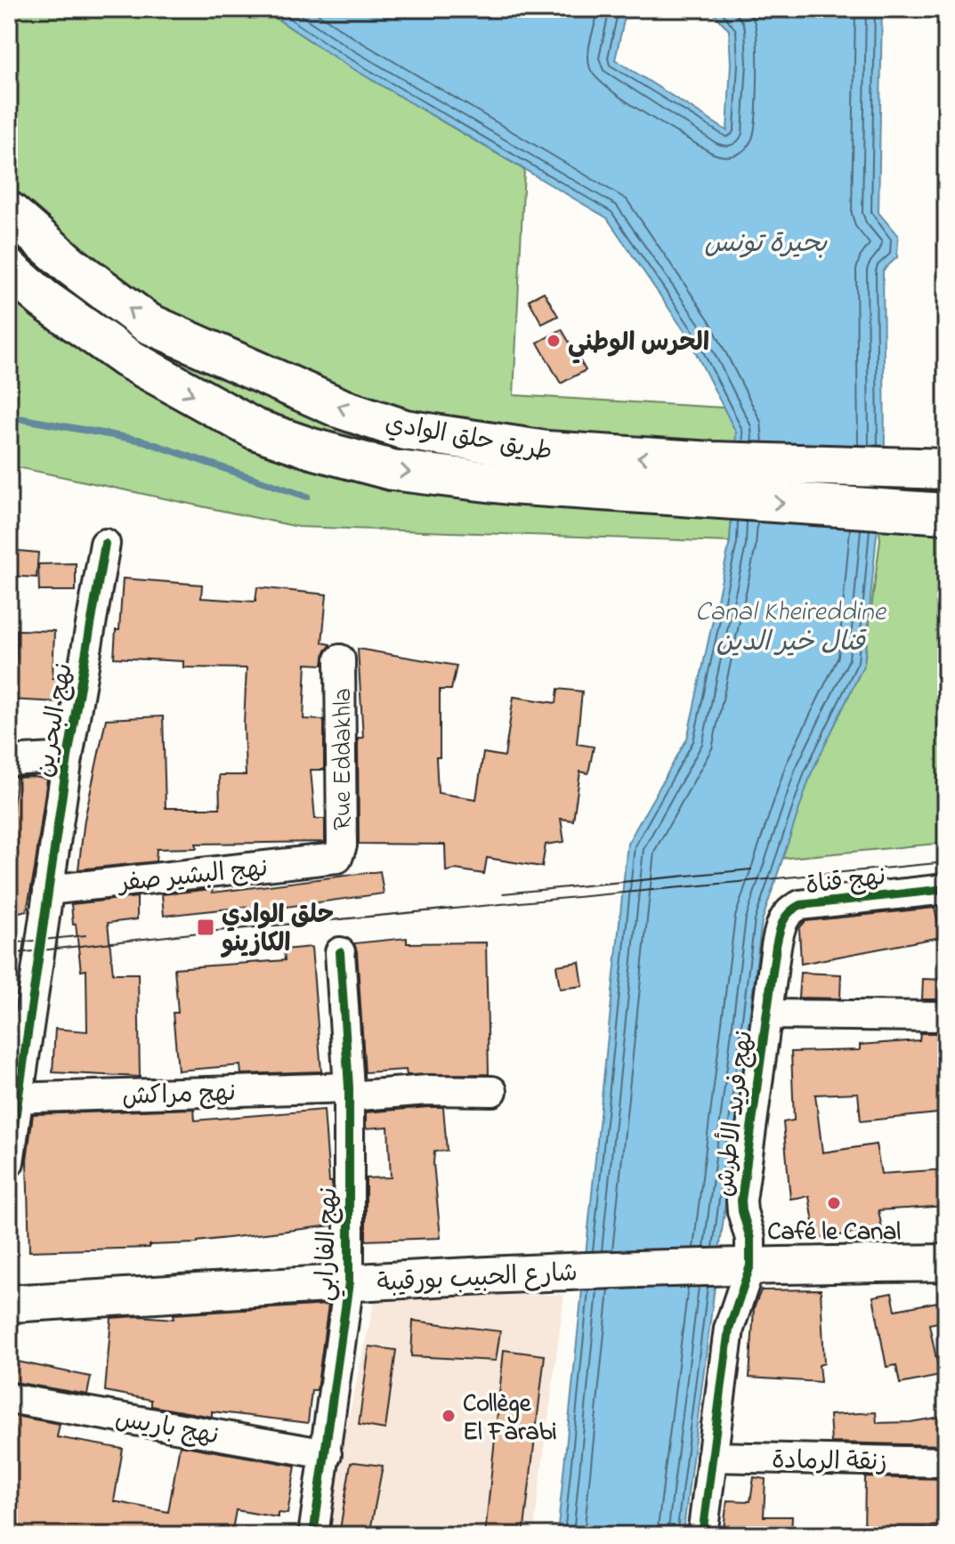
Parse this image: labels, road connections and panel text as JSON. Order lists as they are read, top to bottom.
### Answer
{
  "streets": {
    "highway": ["طريق حلق الوادي"],
    "main road": ["شارع الحبيب بورقيبة"],
    "street": [
      "نهج البحرين",
      "Rue Eddakhla",
      "نهج البشير صفر",
      "نهج قناة",
      "نهج مراكش",
      "نهج فريد الأطرش",
      "نهج الفارابي",
      "نهج باريس",
      "زنقة الرمادة"
    ]
  },
  "crossings": [
    ["نهج البحرين", "نهج البشير صفر"],
    ["نهج البحرين", "نهج مراكش"],
    ["Rue Eddakhla", "نهج البشير صفر"],
    ["نهج قناة", "نهج فريد الأطرش"],
    ["نهج مراكش", "نهج الفارابي"],
    ["نهج فريد الأطرش", "شارع الحبيب بورقيبة"],
    ["نهج فريد الأطرش", "زنقة الرمادة"],
    ["نهج الفارابي", "شارع الحبيب بورقيبة"],
    ["نهج الفارابي", "نهج باريس"]
  ],
  "water": ["بحيرة تونس", "Canal Kheireddine قنال خير الدين"],
  "places": {
    "other": ["الحرس الوطني", "Café le Canal", "Collège El Farabi"],
    "transit": ["حلق الوادي الكازينو"]
  }
}
